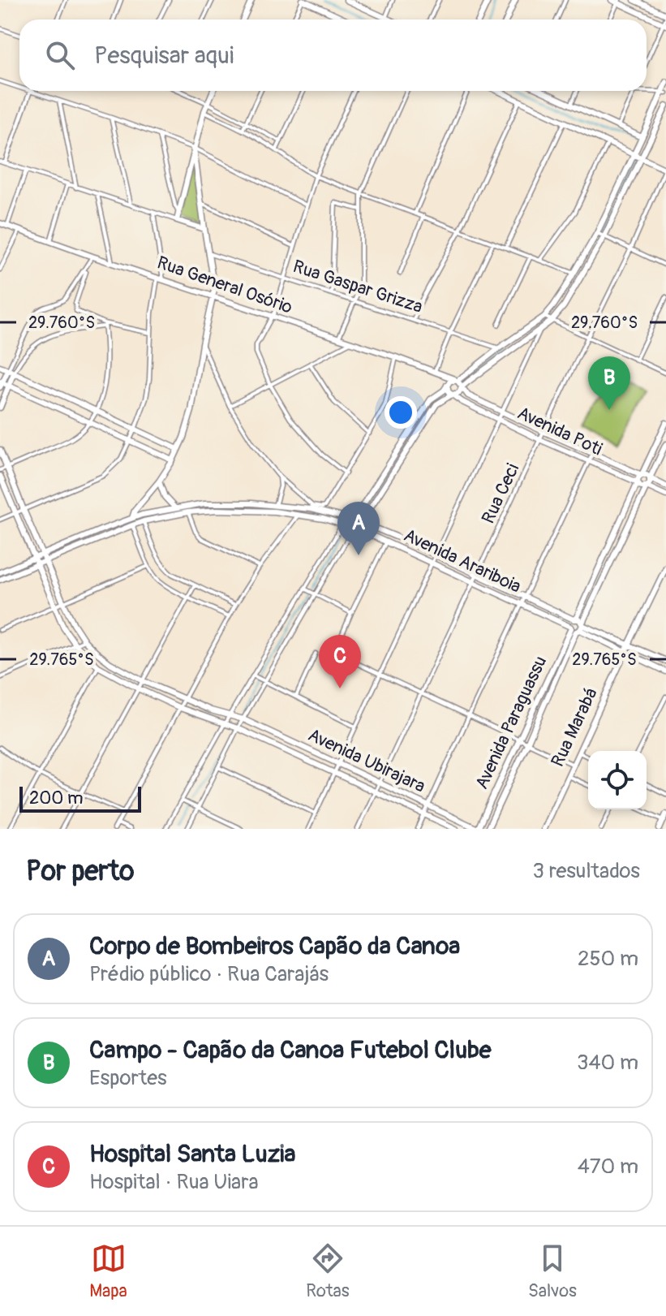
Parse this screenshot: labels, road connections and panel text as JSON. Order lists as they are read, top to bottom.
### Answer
{
  "streets": {
    "main road": [
      "Rua General Osório",
      "Avenida Poti",
      "Avenida Arariboia",
      "Avenida Paraguassu",
      "Rua Marabá",
      "Avenida Ubirajara"
    ],
    "street": ["Rua Gaspar Grizza", "Rua Ceci"]
  },
  "crossings": [
    ["Rua General Osório", "Avenida Poti"],
    ["Avenida Poti", "Rua Ceci"],
    ["Avenida Poti", "Avenida Paraguassu"],
    ["Rua Ceci", "Avenida Arariboia"],
    ["Rua Ceci", "Avenida Ubirajara"],
    ["Avenida Arariboia", "Avenida Paraguassu"],
    ["Avenida Paraguassu", "Avenida Ubirajara"]
  ],
  "scale_bar": "200 m",
  "page": {
    "search": "Pesquisar aqui",
    "pins": ["B", "A", "C"],
    "scale": "200 m",
    "heading": ["Por perto", "3 resultados"],
    "list": [
      {
        "mark": "A",
        "name": "Corpo de Bombeiros Capão da Canoa",
        "note": "Prédio público · Rua Carajás",
        "value": "250 m"
      },
      {
        "mark": "B",
        "name": "Campo - Capão da Canoa Futebol Clube",
        "note": "Esportes",
        "value": "340 m"
      },
      {
        "mark": "C",
        "name": "Hospital Santa Luzia",
        "note": "Hospital · Rua Uiara",
        "value": "470 m"
      }
    ],
    "nav": ["Mapa", "Rotas", "Salvos"]
  },
  "coordinates": ["29.760°S", "29.765°S"]
}
